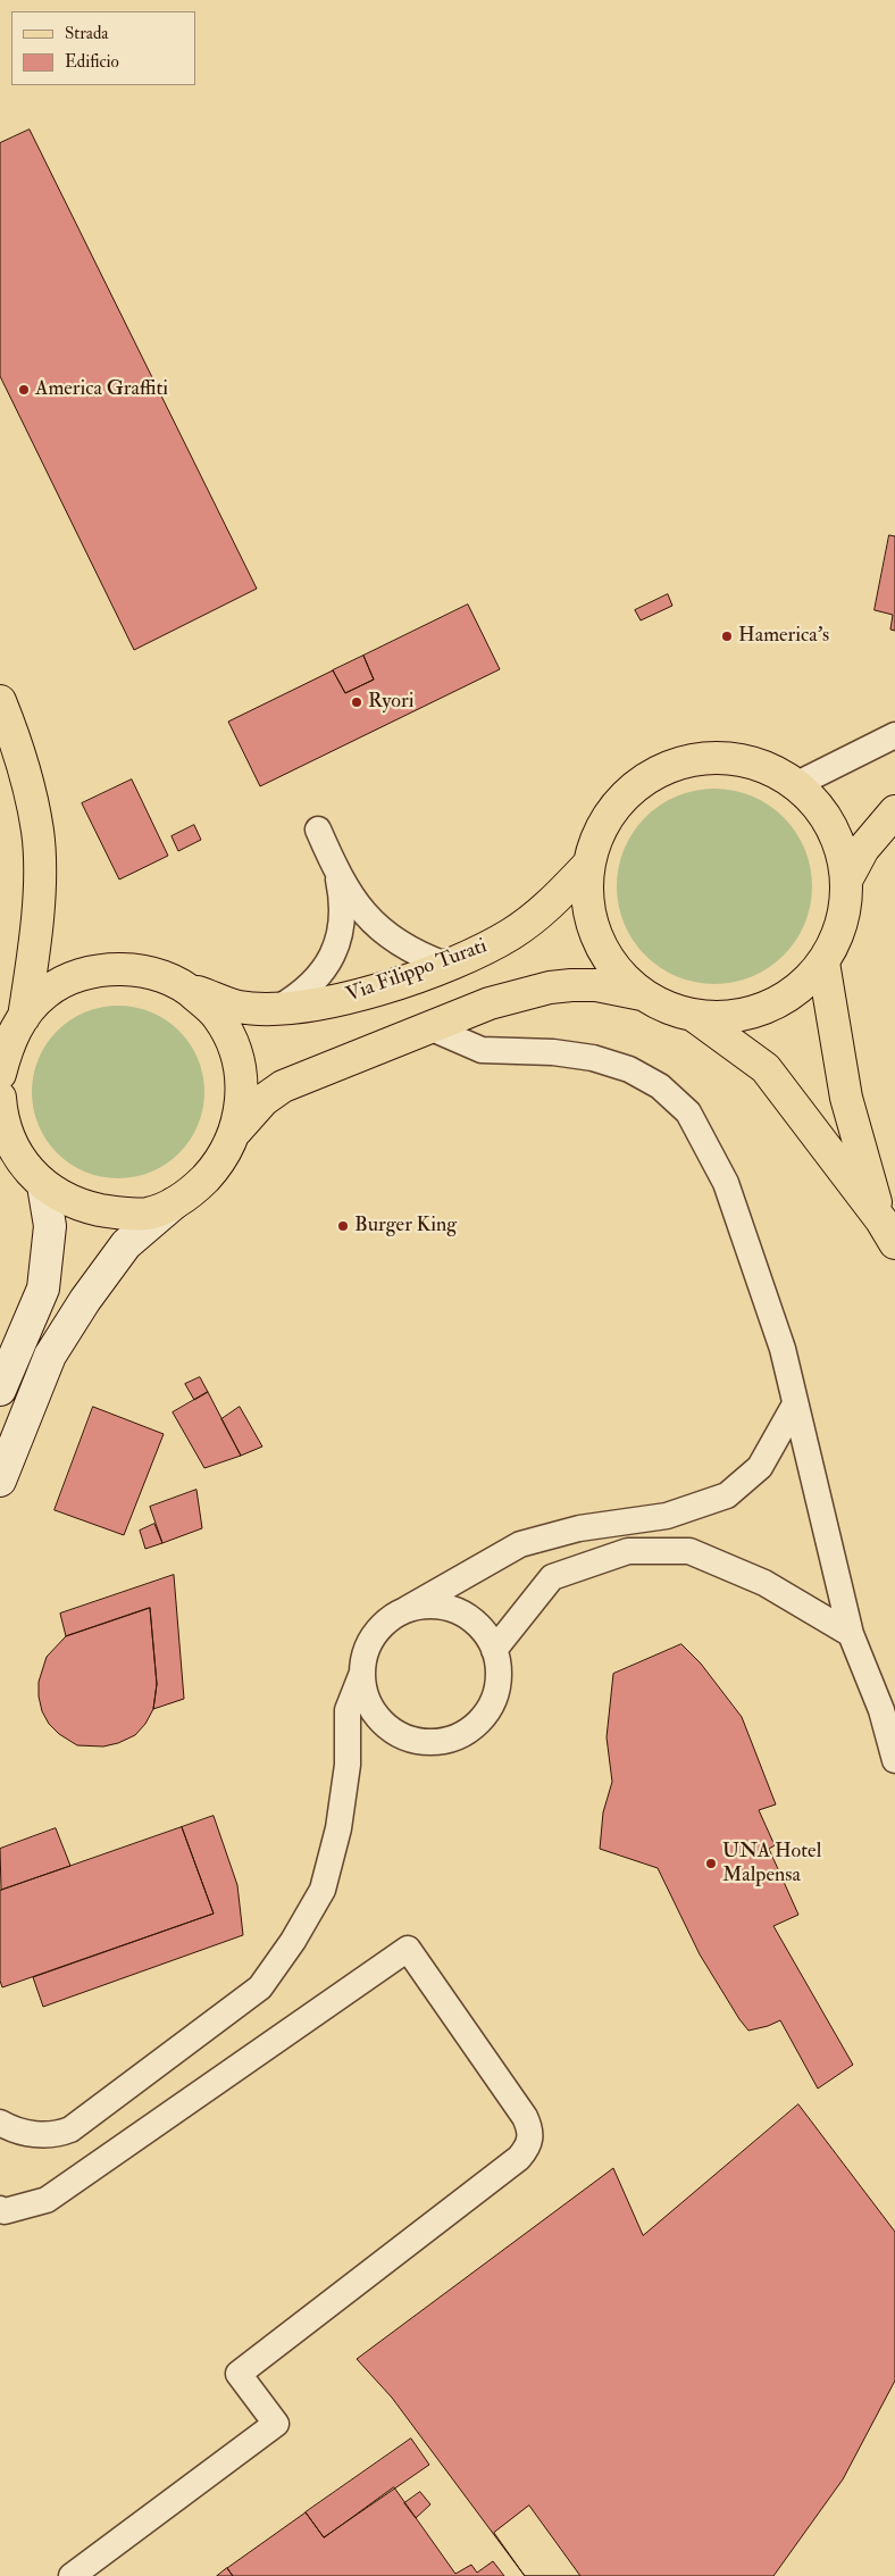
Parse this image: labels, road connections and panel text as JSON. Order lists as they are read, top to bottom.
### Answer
{
  "streets": {
    "main road": ["Via Filippo Turati"]
  },
  "places": [
    "America Graffiti",
    "Hamerica's",
    "Ryori",
    "Burger King",
    "UNA Hotel Malpensa"
  ],
  "legend": ["Strada", "Edificio"]
}
